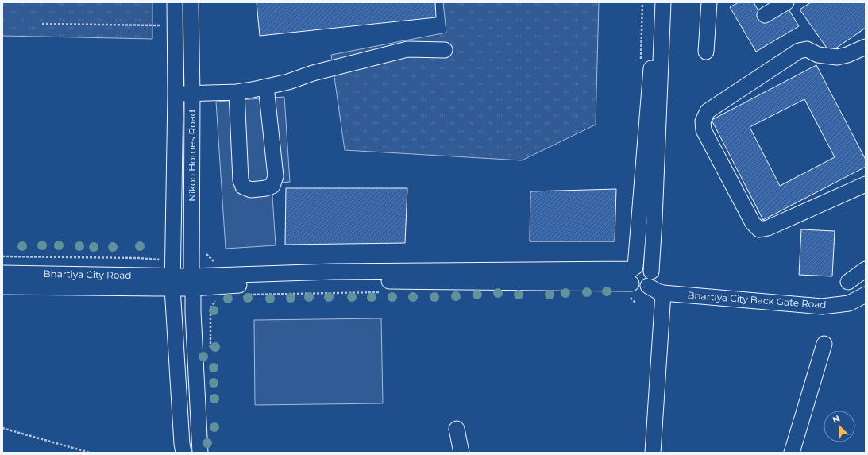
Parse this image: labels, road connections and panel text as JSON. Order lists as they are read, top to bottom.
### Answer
{
  "streets": {
    "street": ["Nikoo Homes Road", "Bhartiya City Road", "Bhartiya City Back Gate Road"]
  },
  "crossings": [
    ["Nikoo Homes Road", "Bhartiya City Road"]
  ],
  "north": "top left"
}
